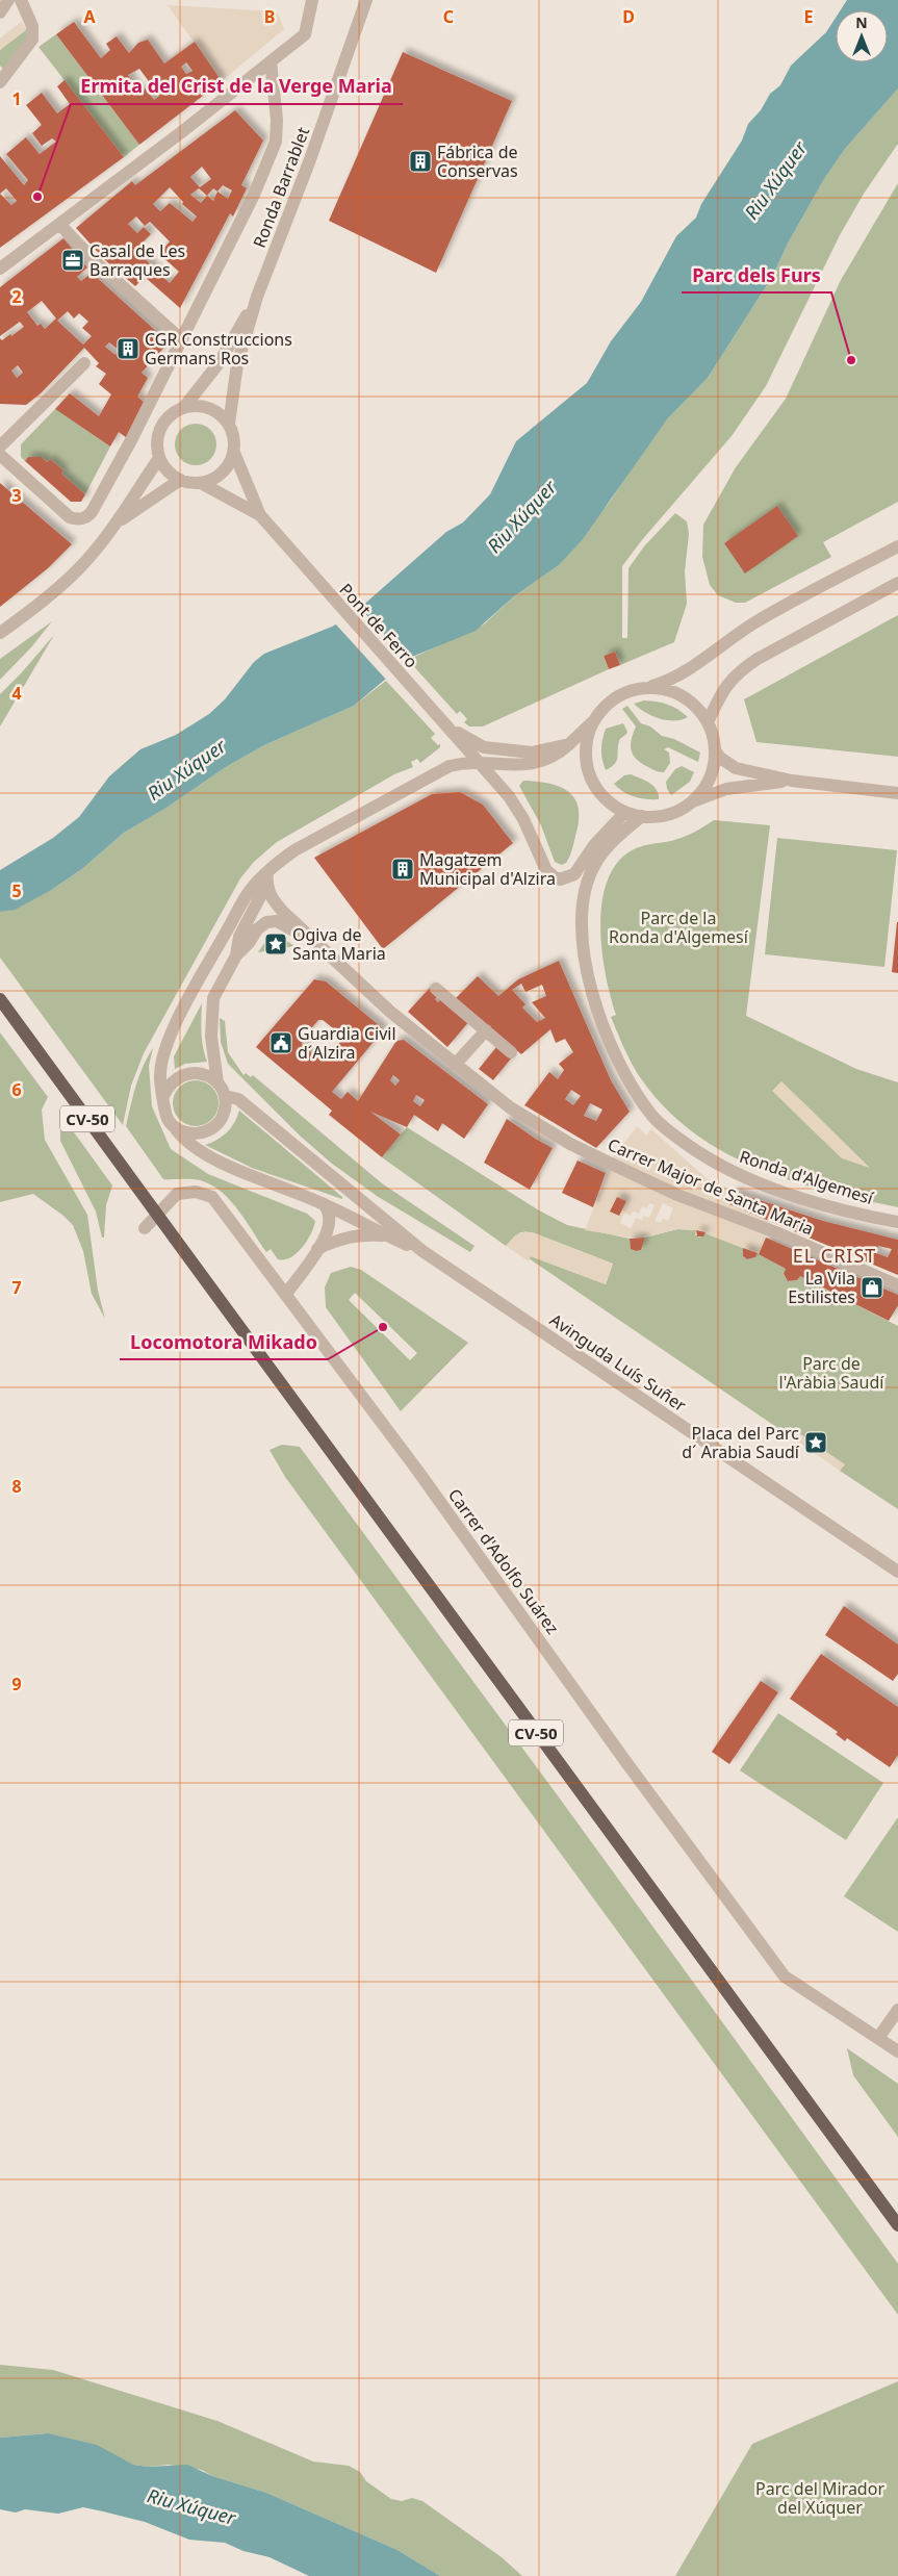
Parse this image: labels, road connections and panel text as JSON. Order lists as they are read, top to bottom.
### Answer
{
  "streets": {
    "main road": ["CV-50"],
    "street": [
      "Ronda Barrablet",
      "Pont de Ferro",
      "Ronda d'Algemesí",
      "Carrer Major de Santa Maria",
      "Avinguda Luís Suñer",
      "Carrer d'Adolfo Suárez"
    ]
  },
  "districts": ["EL CRIST"],
  "water": ["Riu Xúquer"],
  "parks": ["Parc de la Ronda d'Algemesí", "Parc de l'Aràbia Saudí", "Parc del Mirador del Xúquer"],
  "places": {
    "building": ["Fábrica de Conservas", "CGR Construccions Germans Ros", "Magatzem Municipal d'Alzira"],
    "other": ["Ermita del Crist de la Verge Maria", "Parc dels Furs", "Locomotora Mikado"],
    "office": ["Casal de Les Barraques"],
    "place": ["Ogiva de Santa Maria", "Placa del Parc d´ Arabia Saudí"],
    "public building": ["Guardia Civil d´Alzira"],
    "shop": ["La Vila Estilistes"]
  },
  "north": "top",
  "grid": {
    "columns": [
      "A",
      "B",
      "C",
      "D",
      "E"
    ],
    "rows": [
      "1",
      "2",
      "3",
      "4",
      "5",
      "6",
      "7",
      "8",
      "9"
    ]
  }
}
